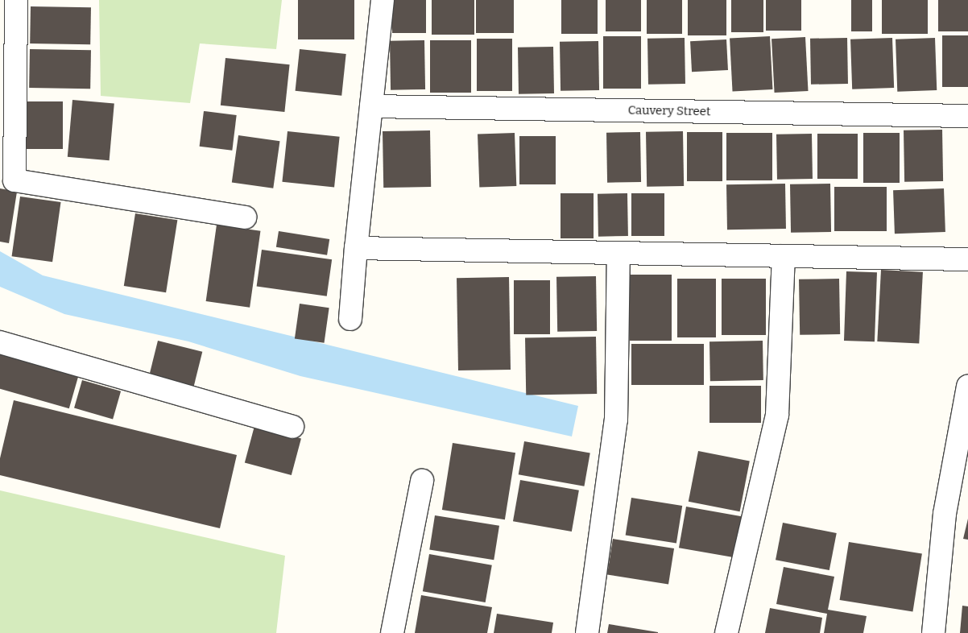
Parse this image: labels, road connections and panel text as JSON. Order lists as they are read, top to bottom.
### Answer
{
  "streets": {
    "street": ["Cauvery Street"]
  }
}
